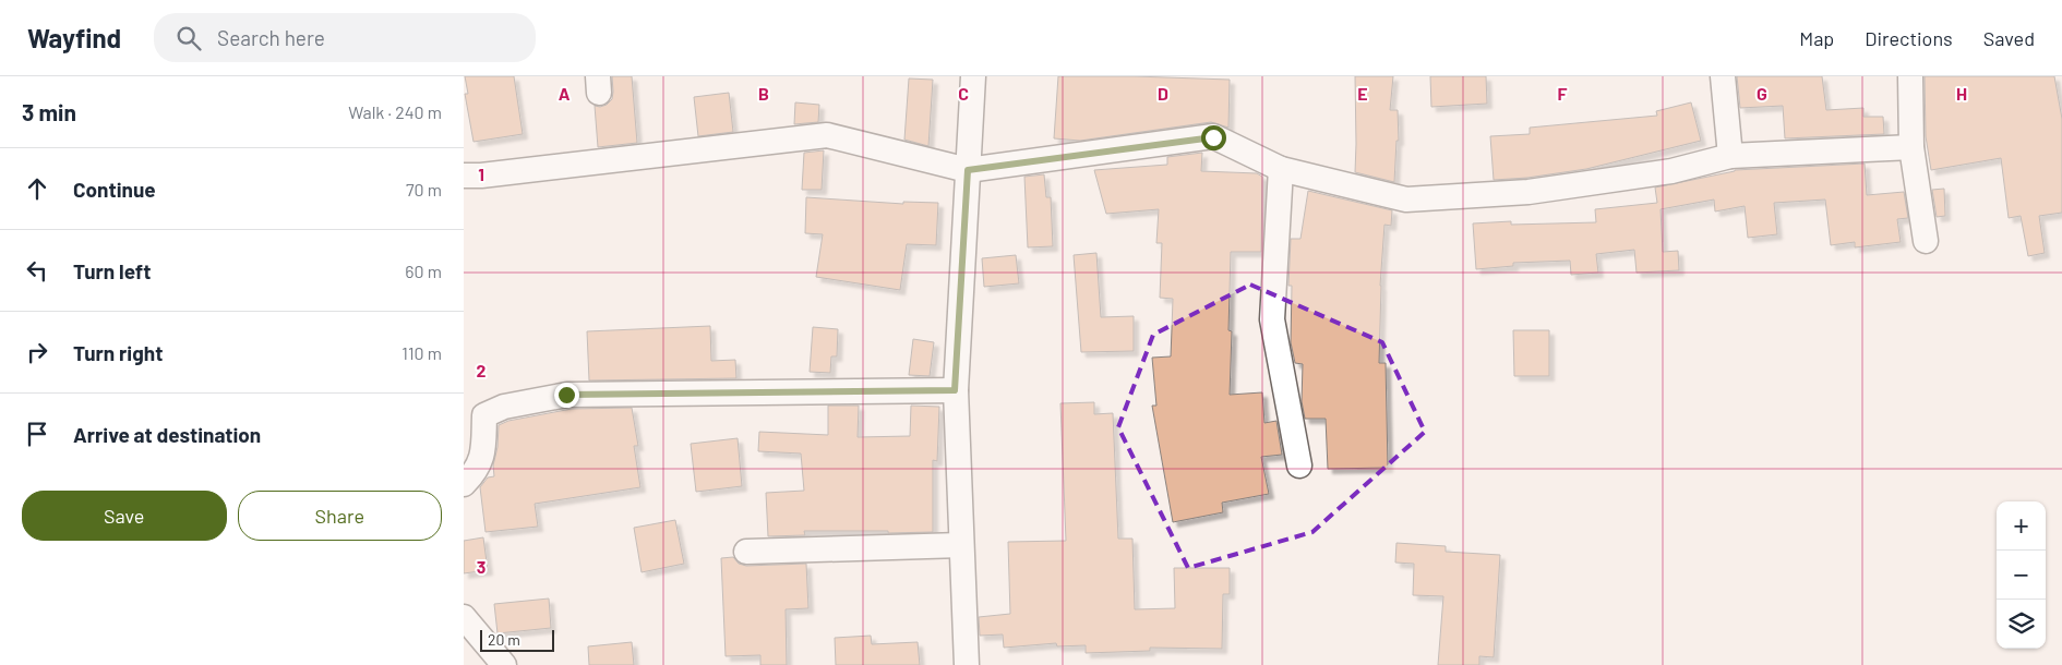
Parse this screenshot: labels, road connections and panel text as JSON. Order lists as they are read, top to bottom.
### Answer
{
  "scale_bar": "20 m",
  "page": {
    "header": "Wayfind",
    "search": "Search here",
    "nav": ["Map", "Directions", "Saved"],
    "heading": ["3 min", "Walk · 240 m"],
    "list": [
      ["Continue", "70 m"],
      ["Turn left", "60 m"],
      ["Turn right", "110 m"],
      "Arrive at destination"
    ],
    "buttons": ["Save", "Share"],
    "map_buttons": ["+", "−"],
    "scale": "20 m"
  },
  "grid": {
    "columns": [
      "A",
      "B",
      "C",
      "D",
      "E",
      "F",
      "G",
      "H"
    ],
    "rows": ["1", "2", "3"]
  }
}
